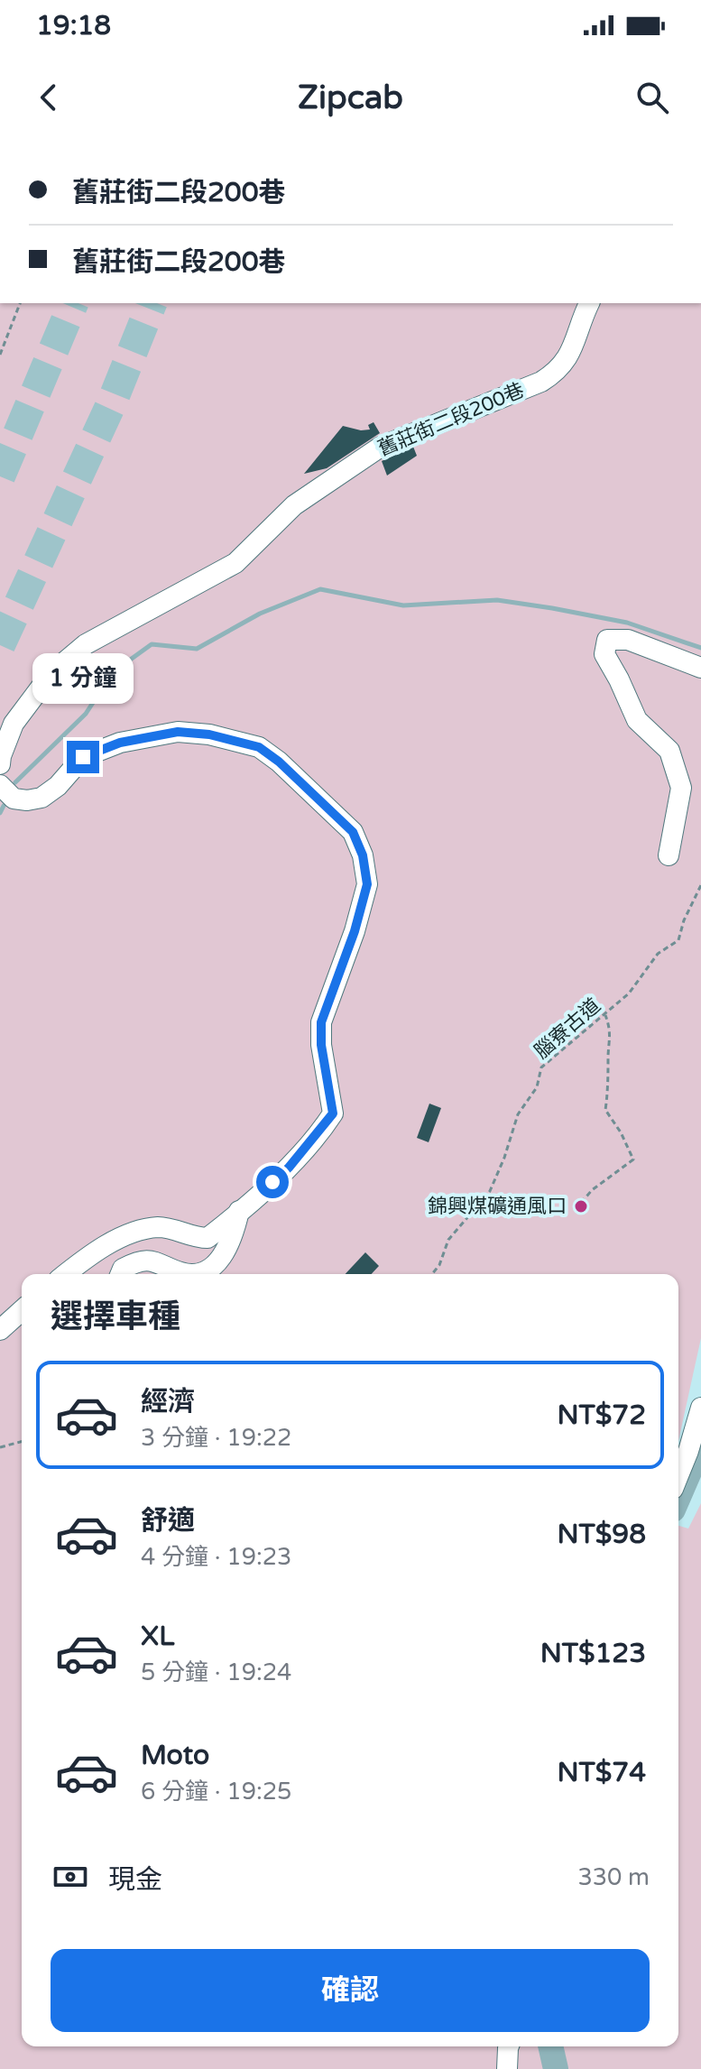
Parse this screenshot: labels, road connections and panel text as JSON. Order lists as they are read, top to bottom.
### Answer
{
  "streets": {
    "street": ["舊莊街二段200巷"],
    "path": ["腦寮古道"]
  },
  "places": ["錦興煤礦通風口"],
  "page": {
    "status": "19:18",
    "header": "Zipcab",
    "banner": ["舊莊街二段200巷", "舊莊街二段200巷"],
    "bubble": "1 分鐘",
    "heading": "選擇車種",
    "list": [
      {
        "name": "經濟",
        "note": "3 分鐘 · 19:22",
        "value": "NT$72"
      },
      {
        "name": "舒適",
        "note": "4 分鐘 · 19:23",
        "value": "NT$98"
      },
      {
        "name": "XL",
        "note": "5 分鐘 · 19:24",
        "value": "NT$123"
      },
      {
        "name": "Moto",
        "note": "6 分鐘 · 19:25",
        "value": "NT$74"
      }
    ],
    "pay": ["現金", "330 m"],
    "buttons": "確認"
  }
}
